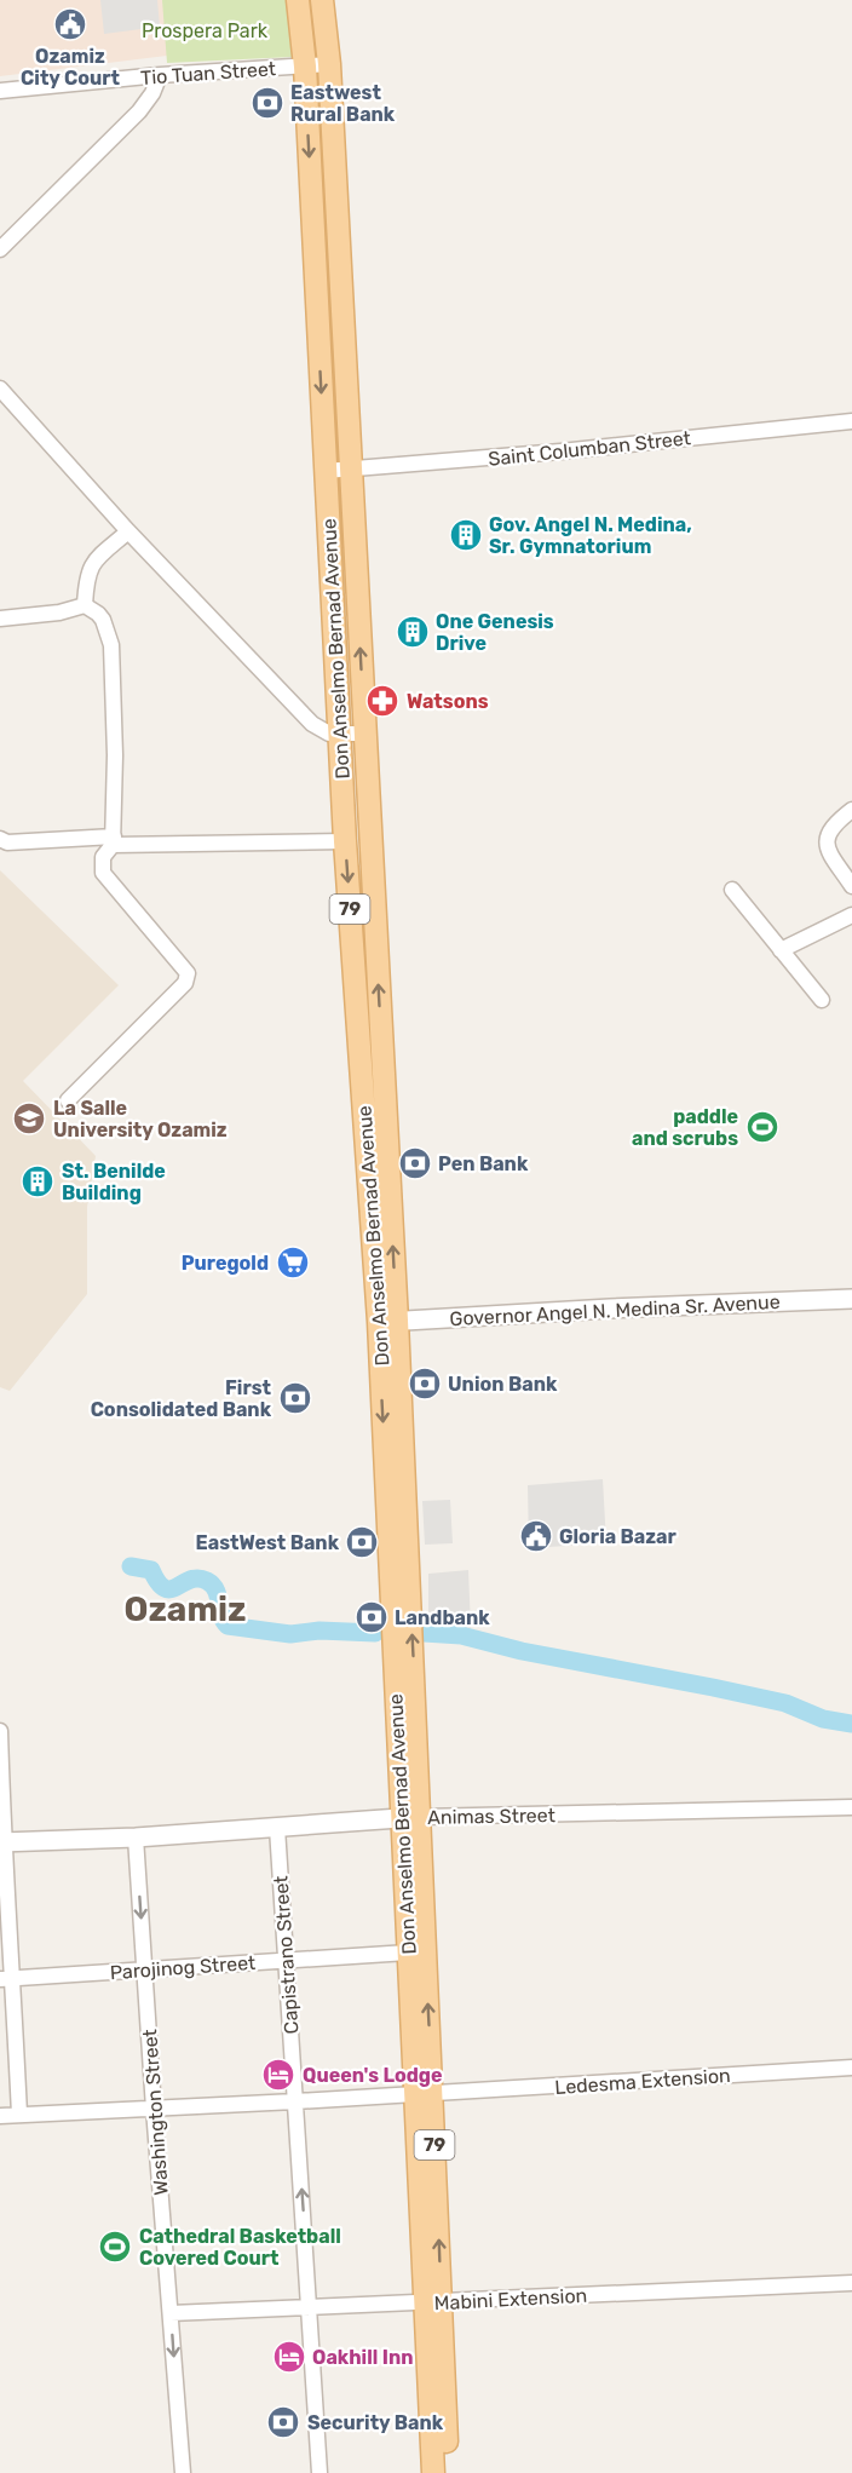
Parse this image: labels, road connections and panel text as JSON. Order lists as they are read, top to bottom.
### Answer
{
  "streets": {
    "main road": ["Don Anselmo Bernad Avenue", "79"],
    "street": [
      "Tio Tuan Street",
      "Saint Columban Street",
      "Governor Angel N. Medina Sr. Avenue",
      "Animas Street",
      "Capistrano Street",
      "Parojinog Street",
      "Ledesma Extension",
      "Washington Street",
      "Mabini Extension"
    ]
  },
  "crossings": [
    ["Tio Tuan Street", "Don Anselmo Bernad Avenue"],
    ["Saint Columban Street", "Don Anselmo Bernad Avenue"],
    ["Don Anselmo Bernad Avenue", "Governor Angel N. Medina Sr. Avenue"],
    ["Don Anselmo Bernad Avenue", "Animas Street"],
    ["Don Anselmo Bernad Avenue", "Parojinog Street"],
    ["Don Anselmo Bernad Avenue", "Ledesma Extension"],
    ["Don Anselmo Bernad Avenue", "Mabini Extension"],
    ["Animas Street", "Capistrano Street"],
    ["Animas Street", "Washington Street"],
    ["Capistrano Street", "Parojinog Street"],
    ["Capistrano Street", "Ledesma Extension"],
    ["Capistrano Street", "Mabini Extension"],
    ["Parojinog Street", "Washington Street"],
    ["Ledesma Extension", "Washington Street"],
    ["Washington Street", "Mabini Extension"]
  ],
  "one_way": ["Washington Street"],
  "districts": ["Ozamiz"],
  "parks": ["Prospera Park"],
  "places": {
    "public building": ["Ozamiz City Court", "Gloria Bazar"],
    "bank": [
      "Eastwest Rural Bank",
      "Pen Bank",
      "Union Bank",
      "First Consolidated Bank",
      "EastWest Bank",
      "Landbank",
      "Security Bank"
    ],
    "building": ["Gov. Angel N. Medina, Sr. Gymnatorium", "One Genesis Drive", "St. Benilde Building"],
    "pharmacy": ["Watsons"],
    "school or university": ["La Salle University Ozamiz"],
    "sports": ["paddle and scrubs", "Cathedral Basketball Covered Court"],
    "supermarket": ["Puregold"],
    "hotel": ["Queen's Lodge", "Oakhill Inn"]
  }
}
